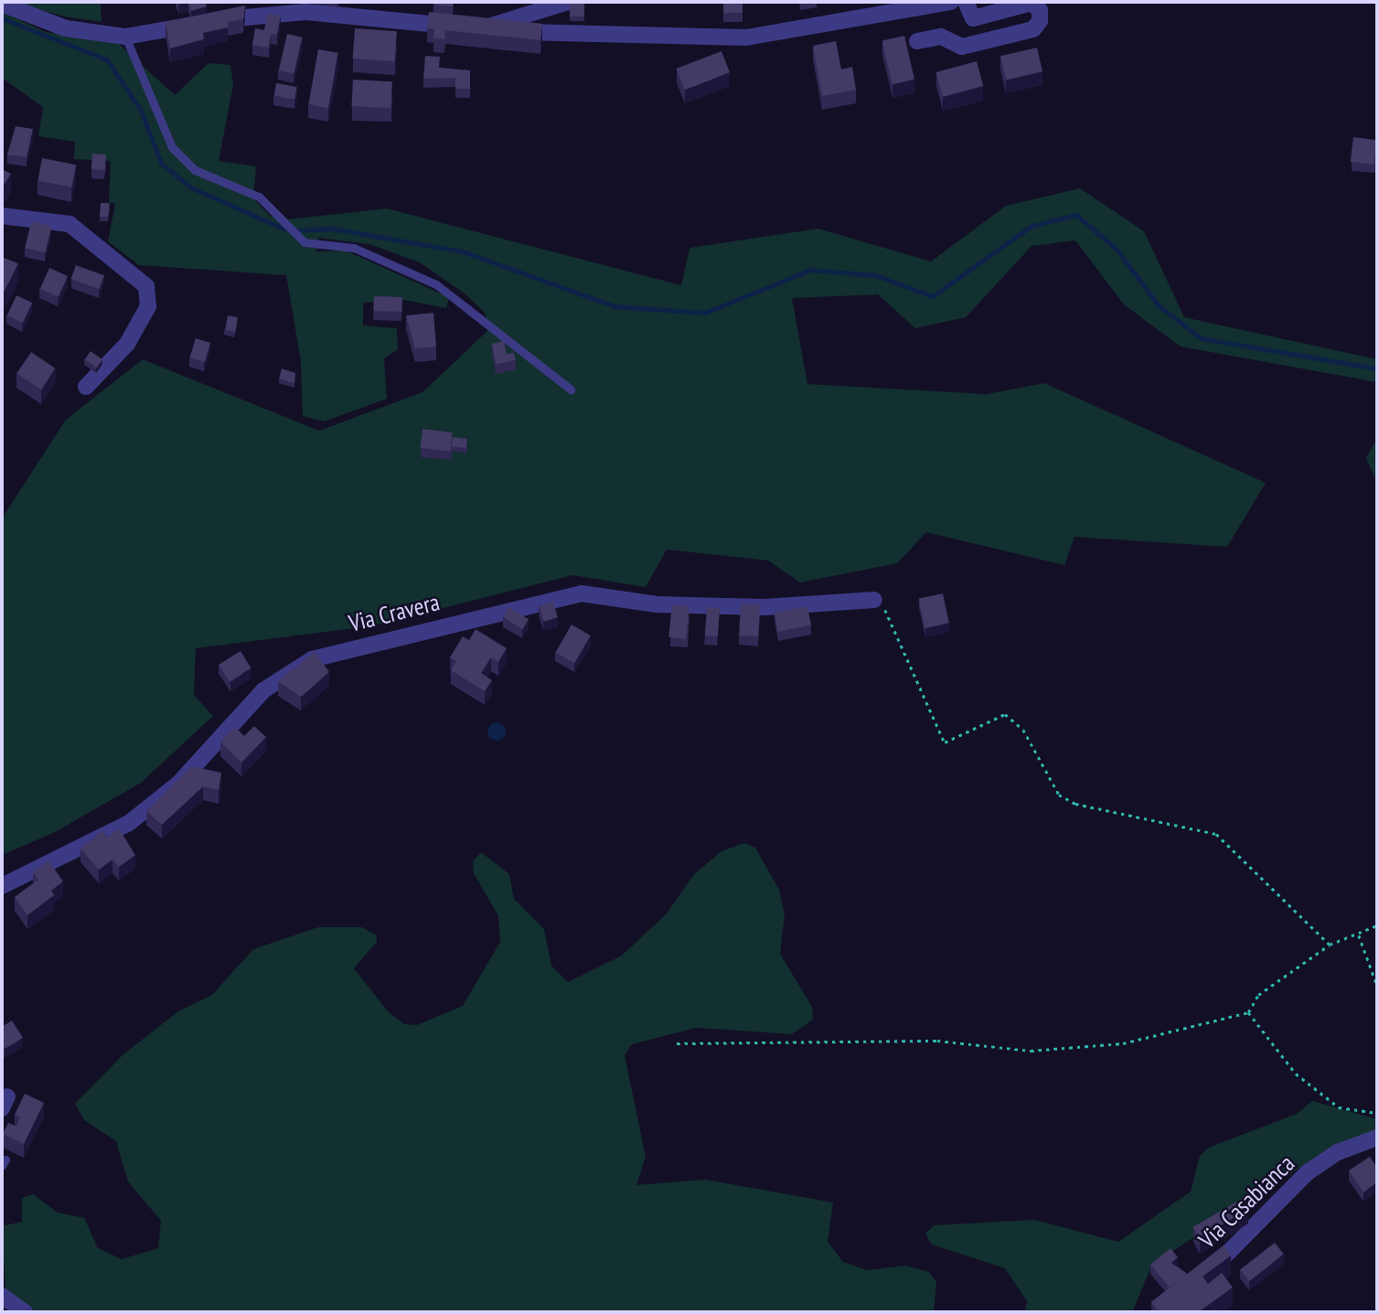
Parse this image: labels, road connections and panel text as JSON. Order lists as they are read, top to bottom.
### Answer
{
  "streets": {
    "street": ["Via Cravera", "Via Casabianca"]
  }
}
